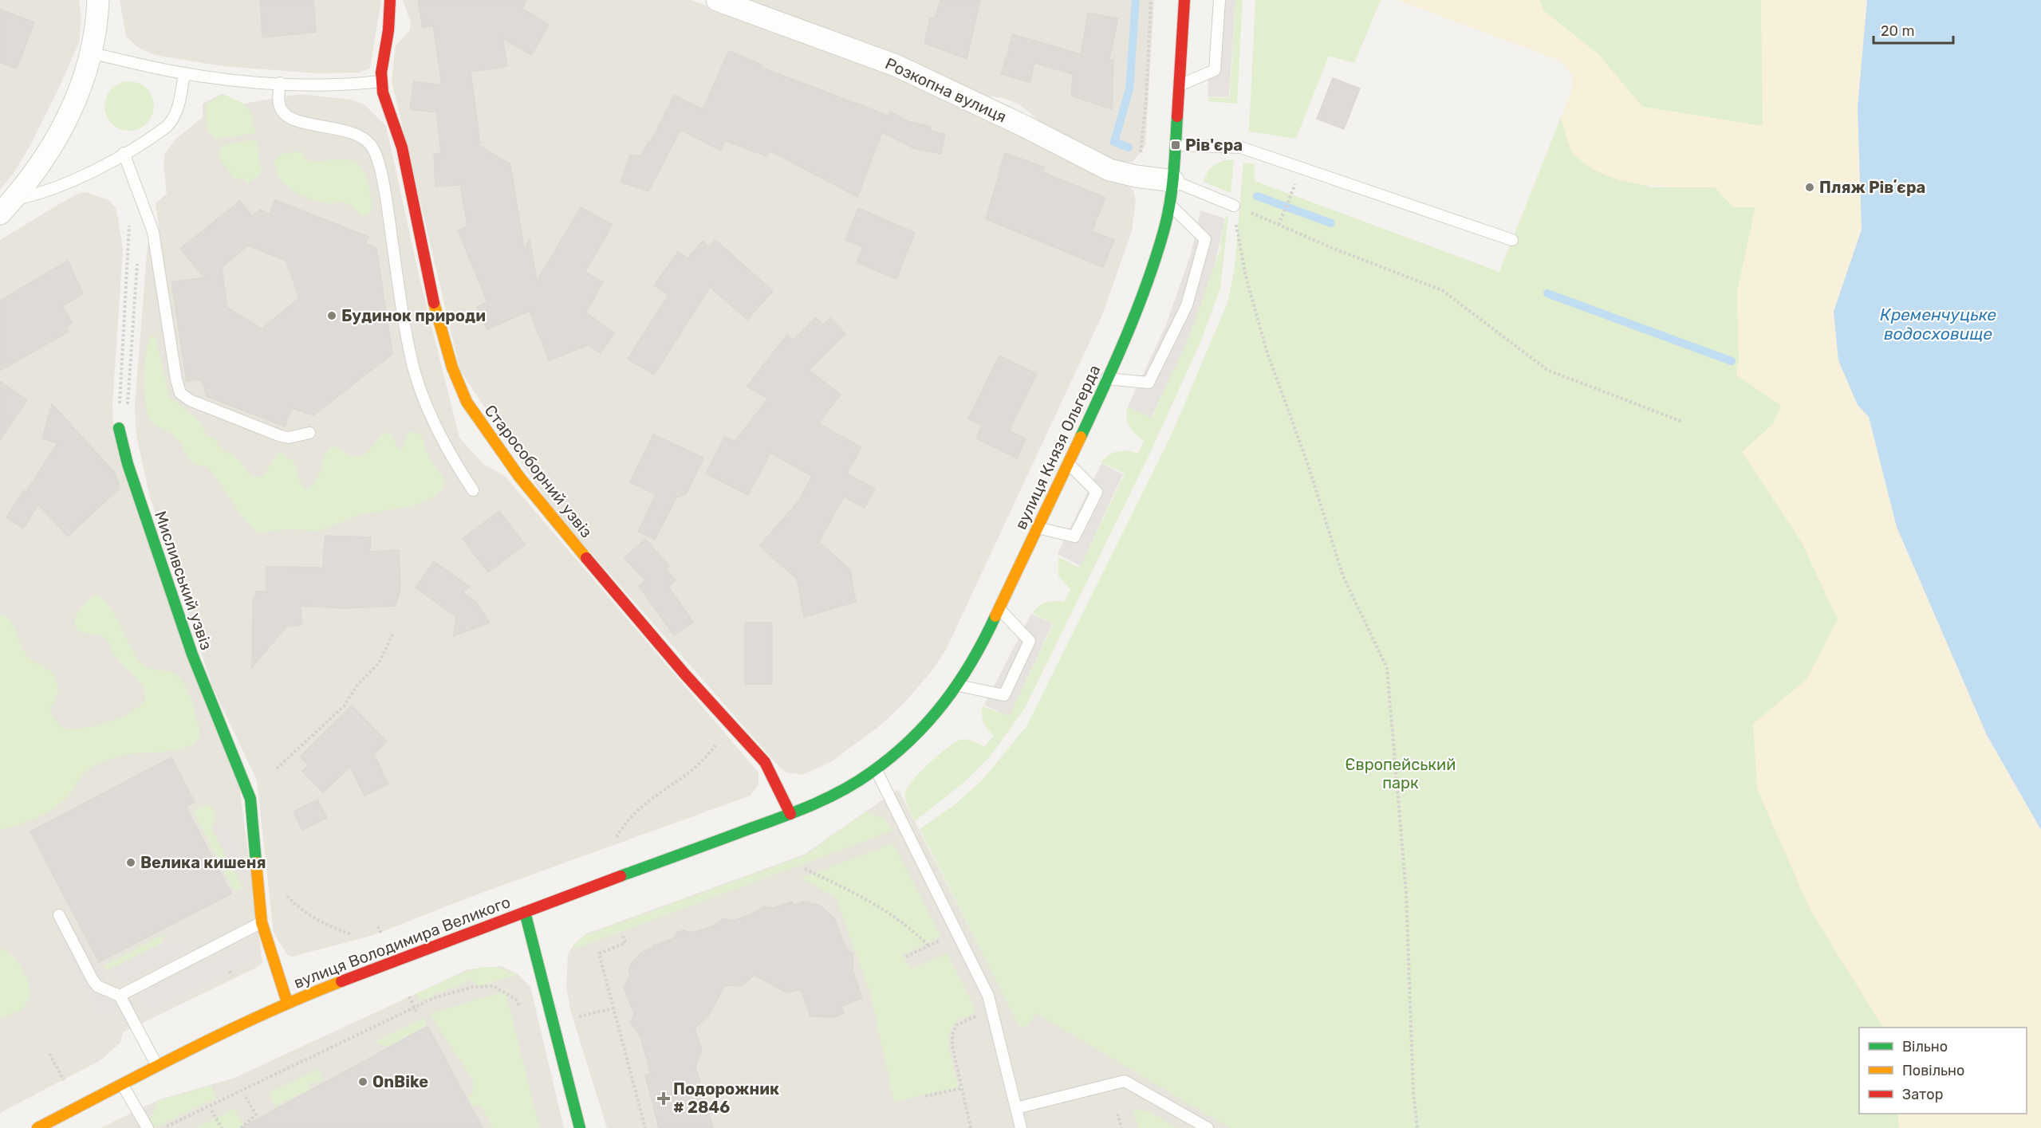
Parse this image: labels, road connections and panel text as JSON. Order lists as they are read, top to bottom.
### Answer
{
  "streets": {
    "main road": [
      "вулиця Князя Ольгерда",
      "Старособорний узвіз",
      "Мисливський узвіз",
      "вулиця Володимира Великого"
    ],
    "street": ["Розкопна вулиця"]
  },
  "crossings": [
    ["Розкопна вулиця", "вулиця Князя Ольгерда"],
    ["вулиця Князя Ольгерда", "Старособорний узвіз"],
    ["вулиця Князя Ольгерда", "вулиця Володимира Великого"],
    ["Старособорний узвіз", "вулиця Володимира Великого"],
    ["Мисливський узвіз", "вулиця Володимира Великого"]
  ],
  "water": ["Кременчуцьке водосховище"],
  "parks": ["Європейський парк"],
  "places": {
    "transit": ["Рів'єра"],
    "other": [
      "Пляж Рівʼєра",
      "Будинок природи",
      "Велика кишеня",
      "OnBike"
    ],
    "health": ["Подорожник # 2846"]
  },
  "legend": ["Вільно", "Повільно", "Затор"],
  "scale_bar": "20 m"
}
